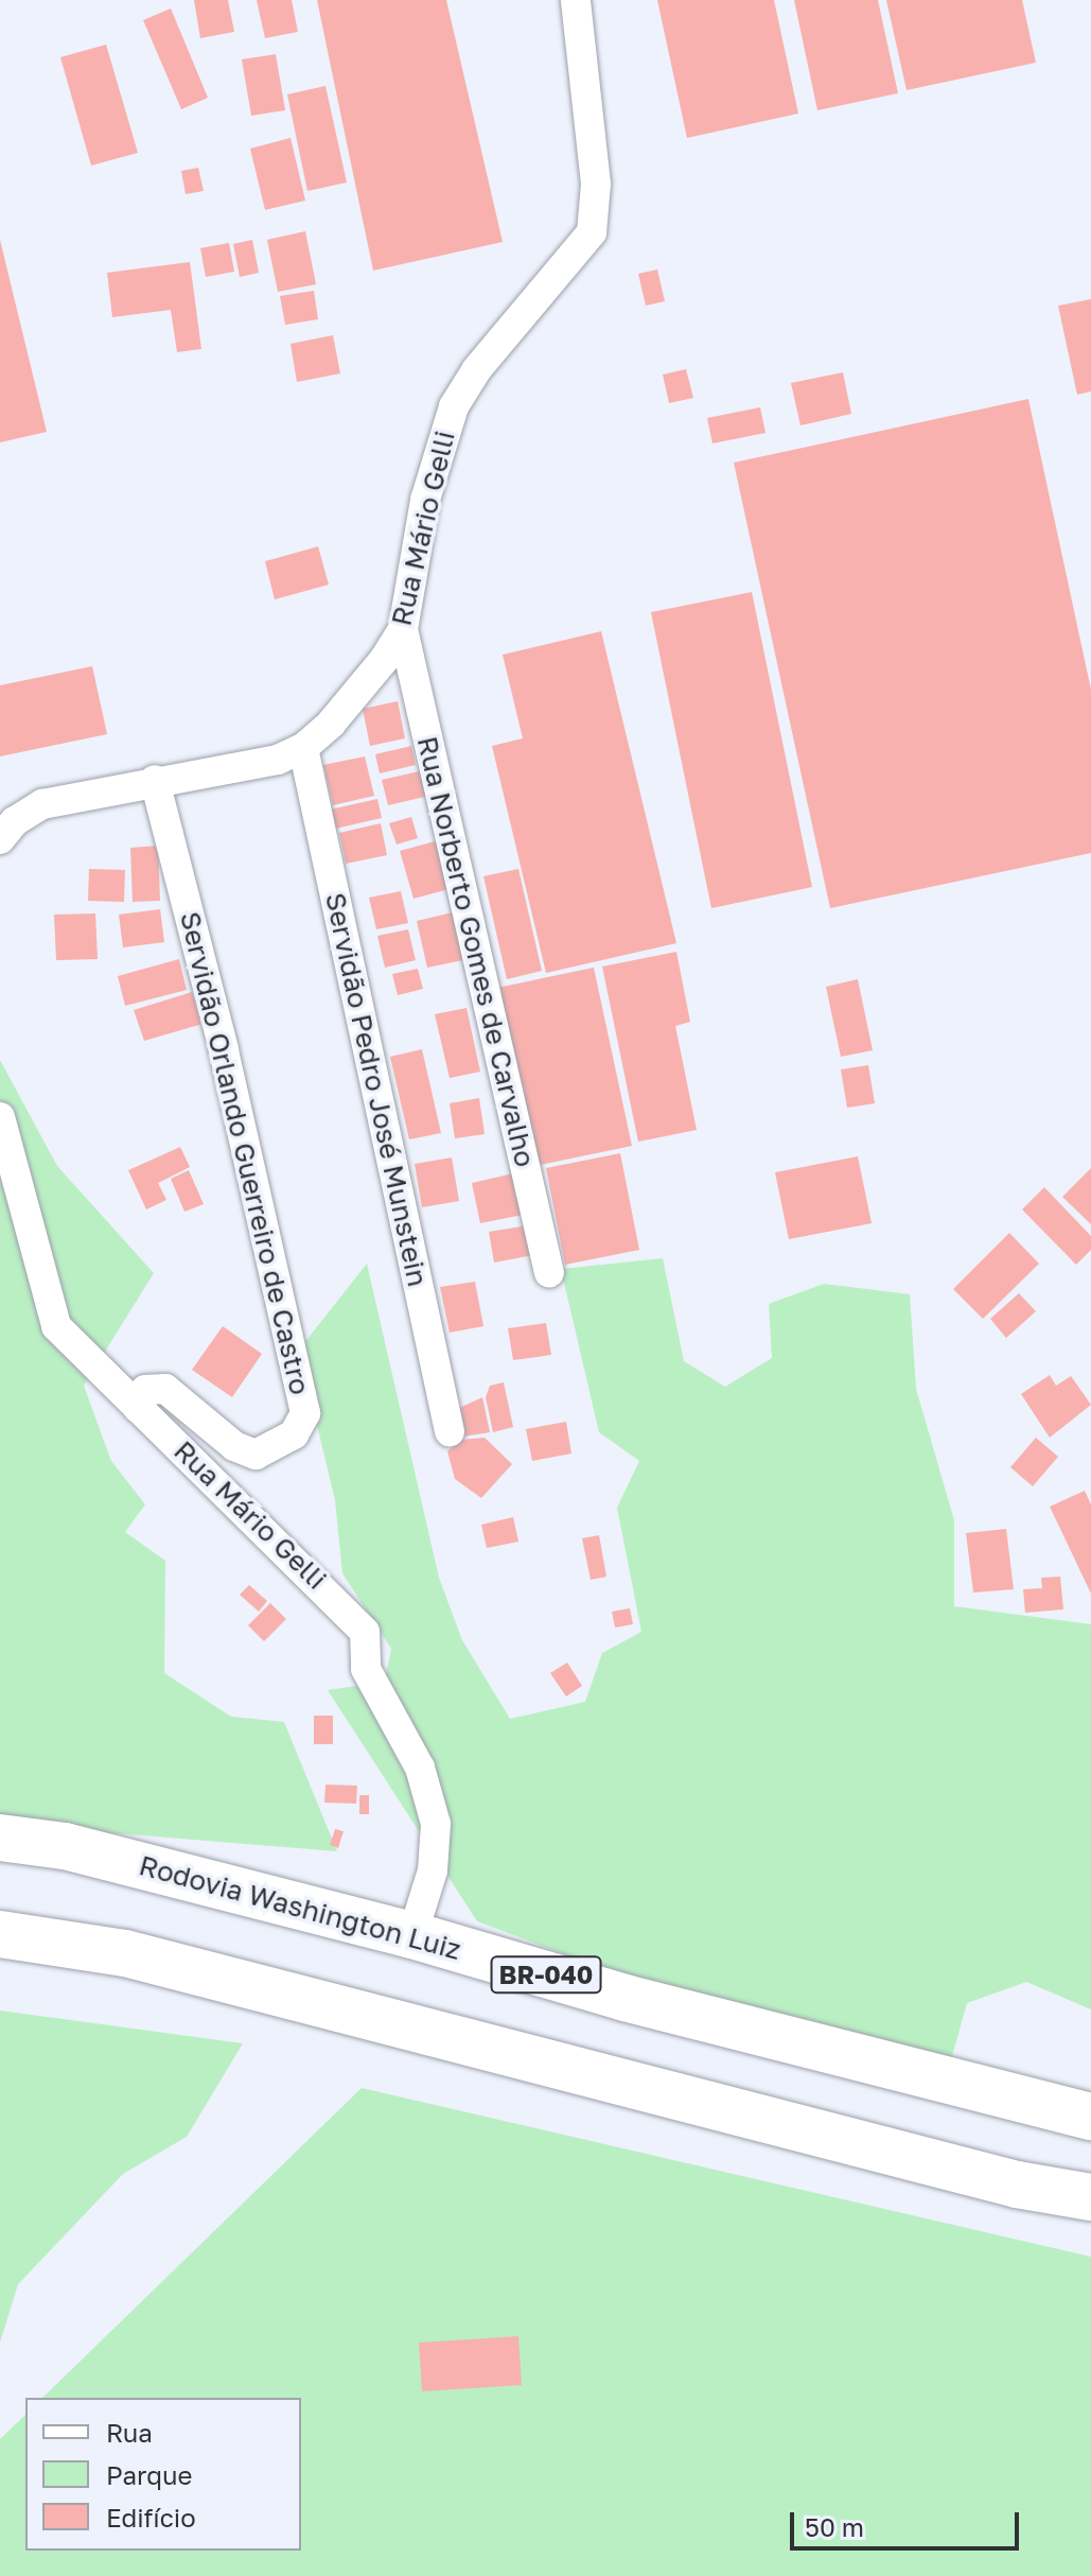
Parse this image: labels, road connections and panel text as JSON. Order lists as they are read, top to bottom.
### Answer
{
  "streets": {
    "highway": ["Rodovia Washington Luiz", "BR-040"],
    "street": [
      "Rua Mário Gelli",
      "Rua Norberto Gomes de Carvalho",
      "Servidão Pedro José Munstein",
      "Servidão Orlando Guerreiro de Castro"
    ]
  },
  "crossings": [
    ["Rua Mário Gelli", "Rua Norberto Gomes de Carvalho"],
    ["Rua Mário Gelli", "Servidão Pedro José Munstein"],
    ["Rua Mário Gelli", "Servidão Orlando Guerreiro de Castro"],
    ["Rua Mário Gelli", "Rodovia Washington Luiz"]
  ],
  "legend": ["Rua", "Parque", "Edifício"],
  "scale_bar": "50 m"
}
